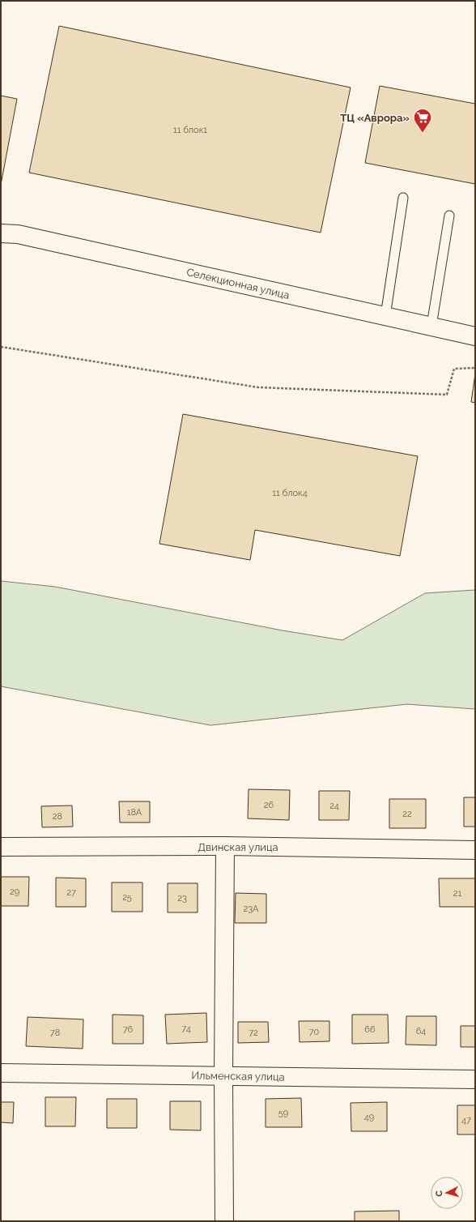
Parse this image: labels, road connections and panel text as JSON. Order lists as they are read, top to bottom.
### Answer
{
  "streets": {
    "street": ["Селекционная улица", "Двинская улица", "Ильменская улица"]
  },
  "places": {
    "supermarket": ["ТЦ «Аврора»"]
  },
  "house_numbers": [
    "11 блок1",
    "11 блок4",
    "26",
    "24",
    "18А",
    "22",
    "28",
    "29",
    "27",
    "21",
    "25",
    "23",
    "23А",
    "74",
    "76",
    "66",
    "64",
    "70",
    "78",
    "72",
    "59",
    "49",
    "47"
  ],
  "north": "left"
}
